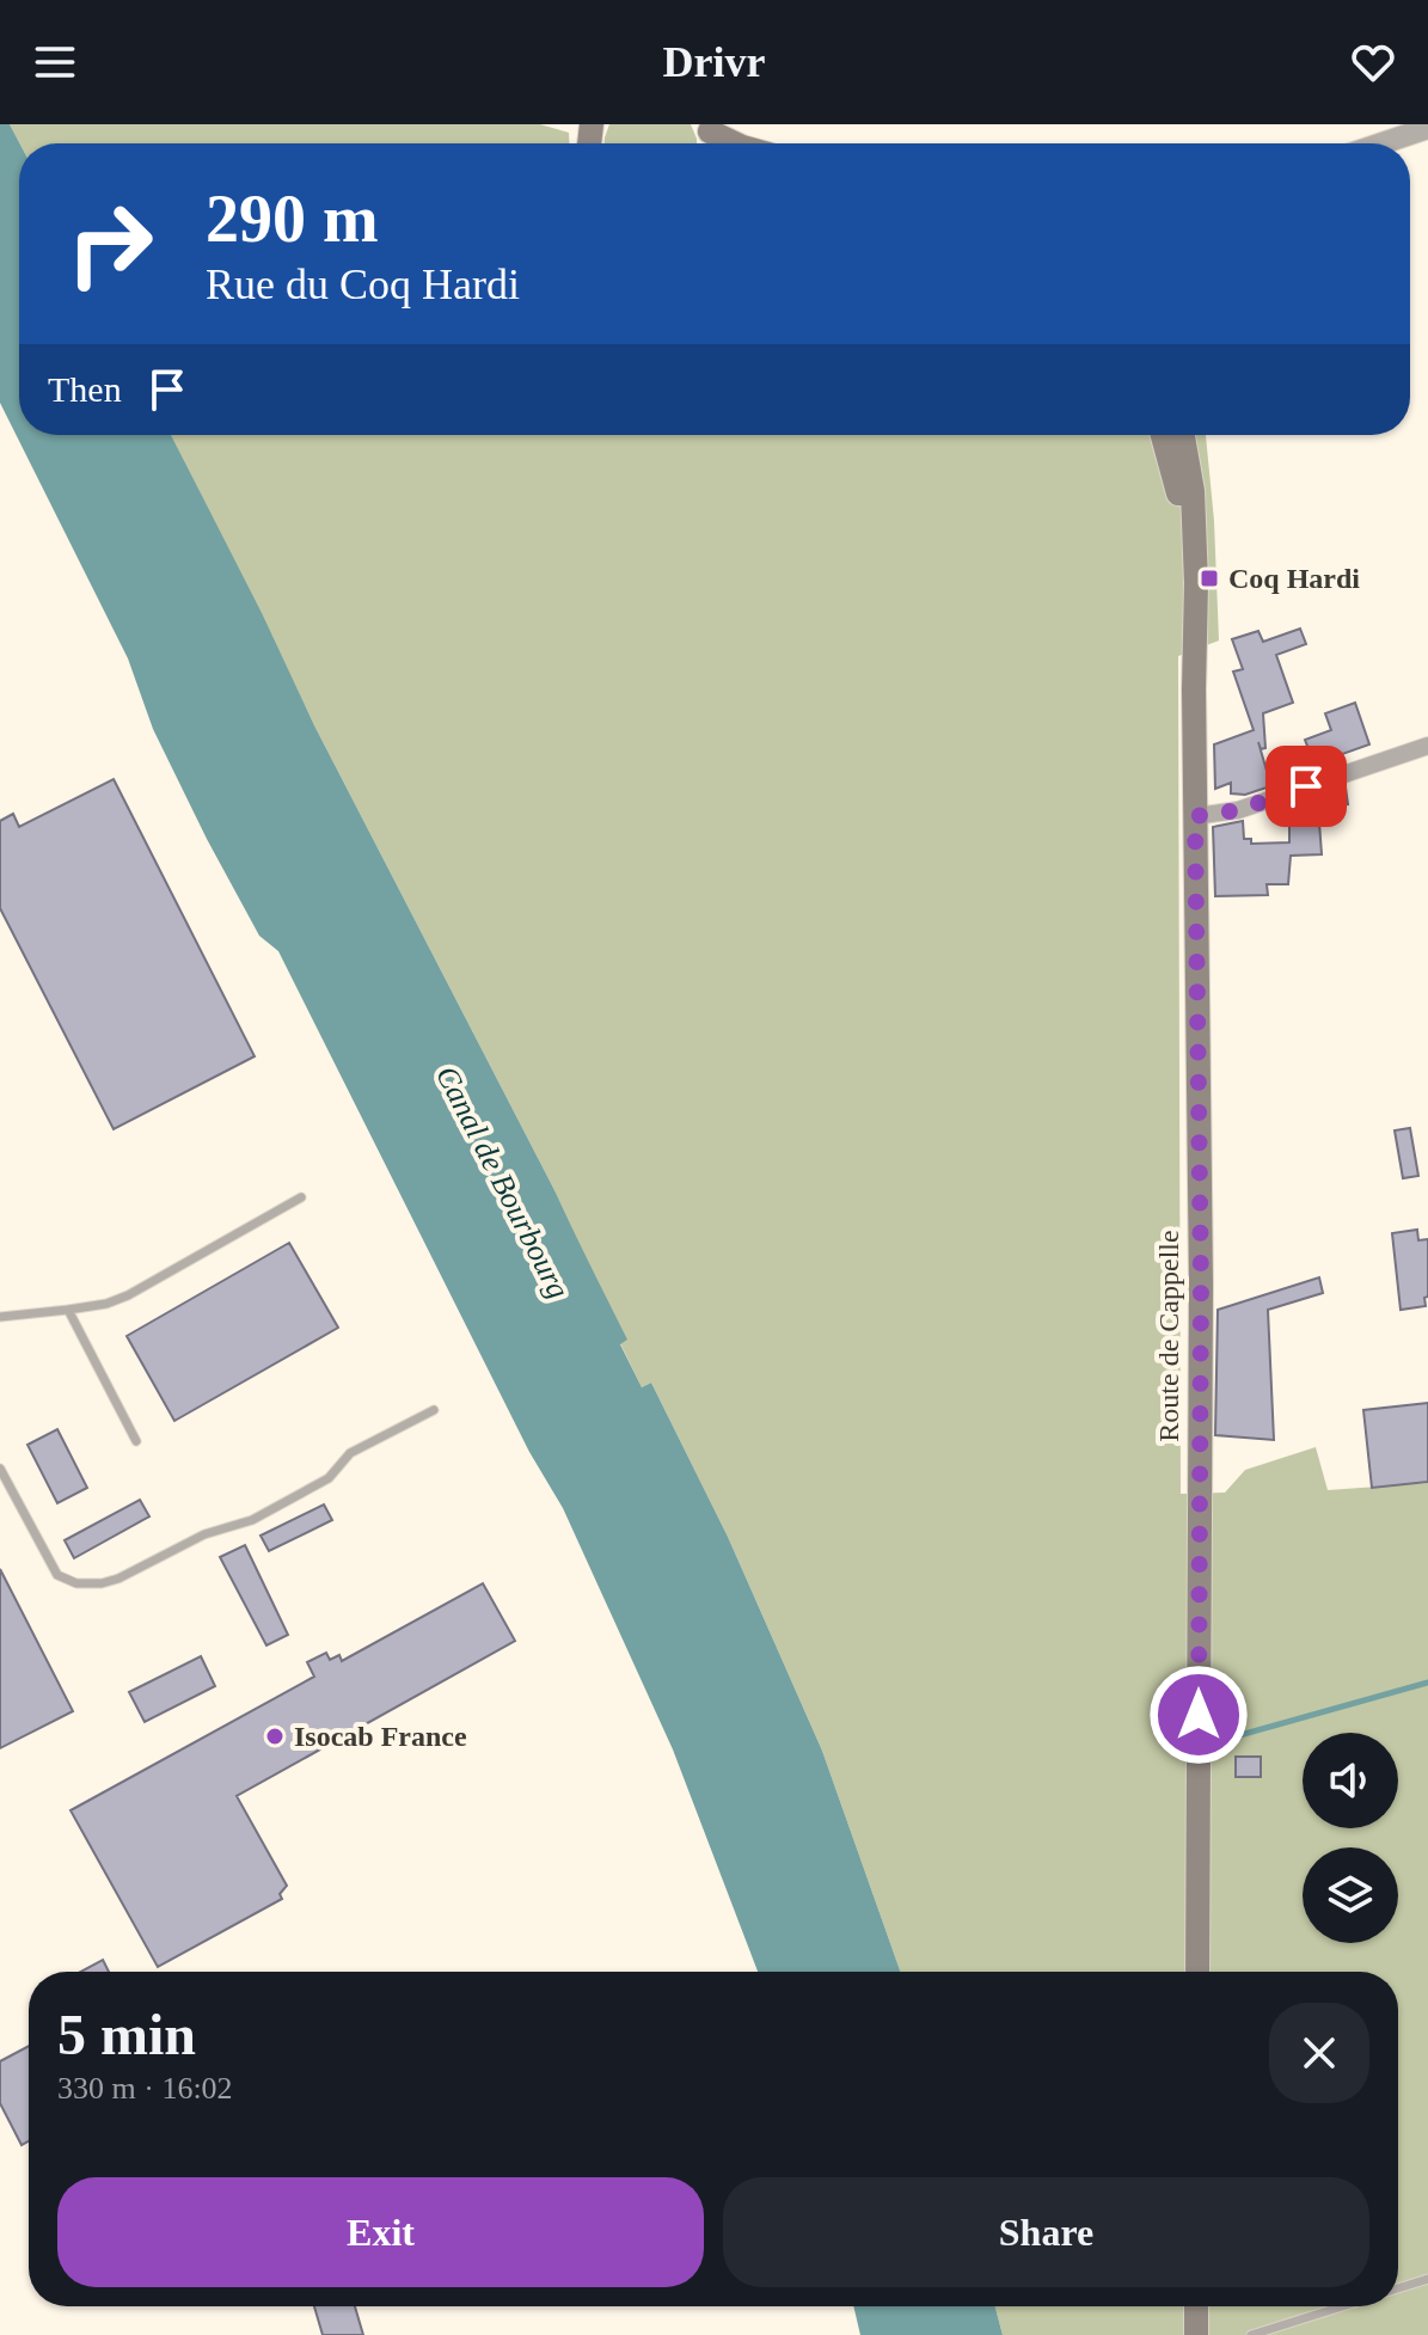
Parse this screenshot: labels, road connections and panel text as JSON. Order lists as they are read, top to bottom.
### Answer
{
  "streets": {
    "main road": ["Route de Cappelle"]
  },
  "water": ["Canal de Bourbourg"],
  "places": {
    "transit": ["Coq Hardi"],
    "other": ["Isocab France"]
  },
  "page": {
    "header": "Drivr",
    "turn": ["290 m", "Rue du Coq Hardi"],
    "then": "Then",
    "heading": ["5 min", "330 m · 16:02"],
    "buttons": ["Exit", "Share"]
  }
}
